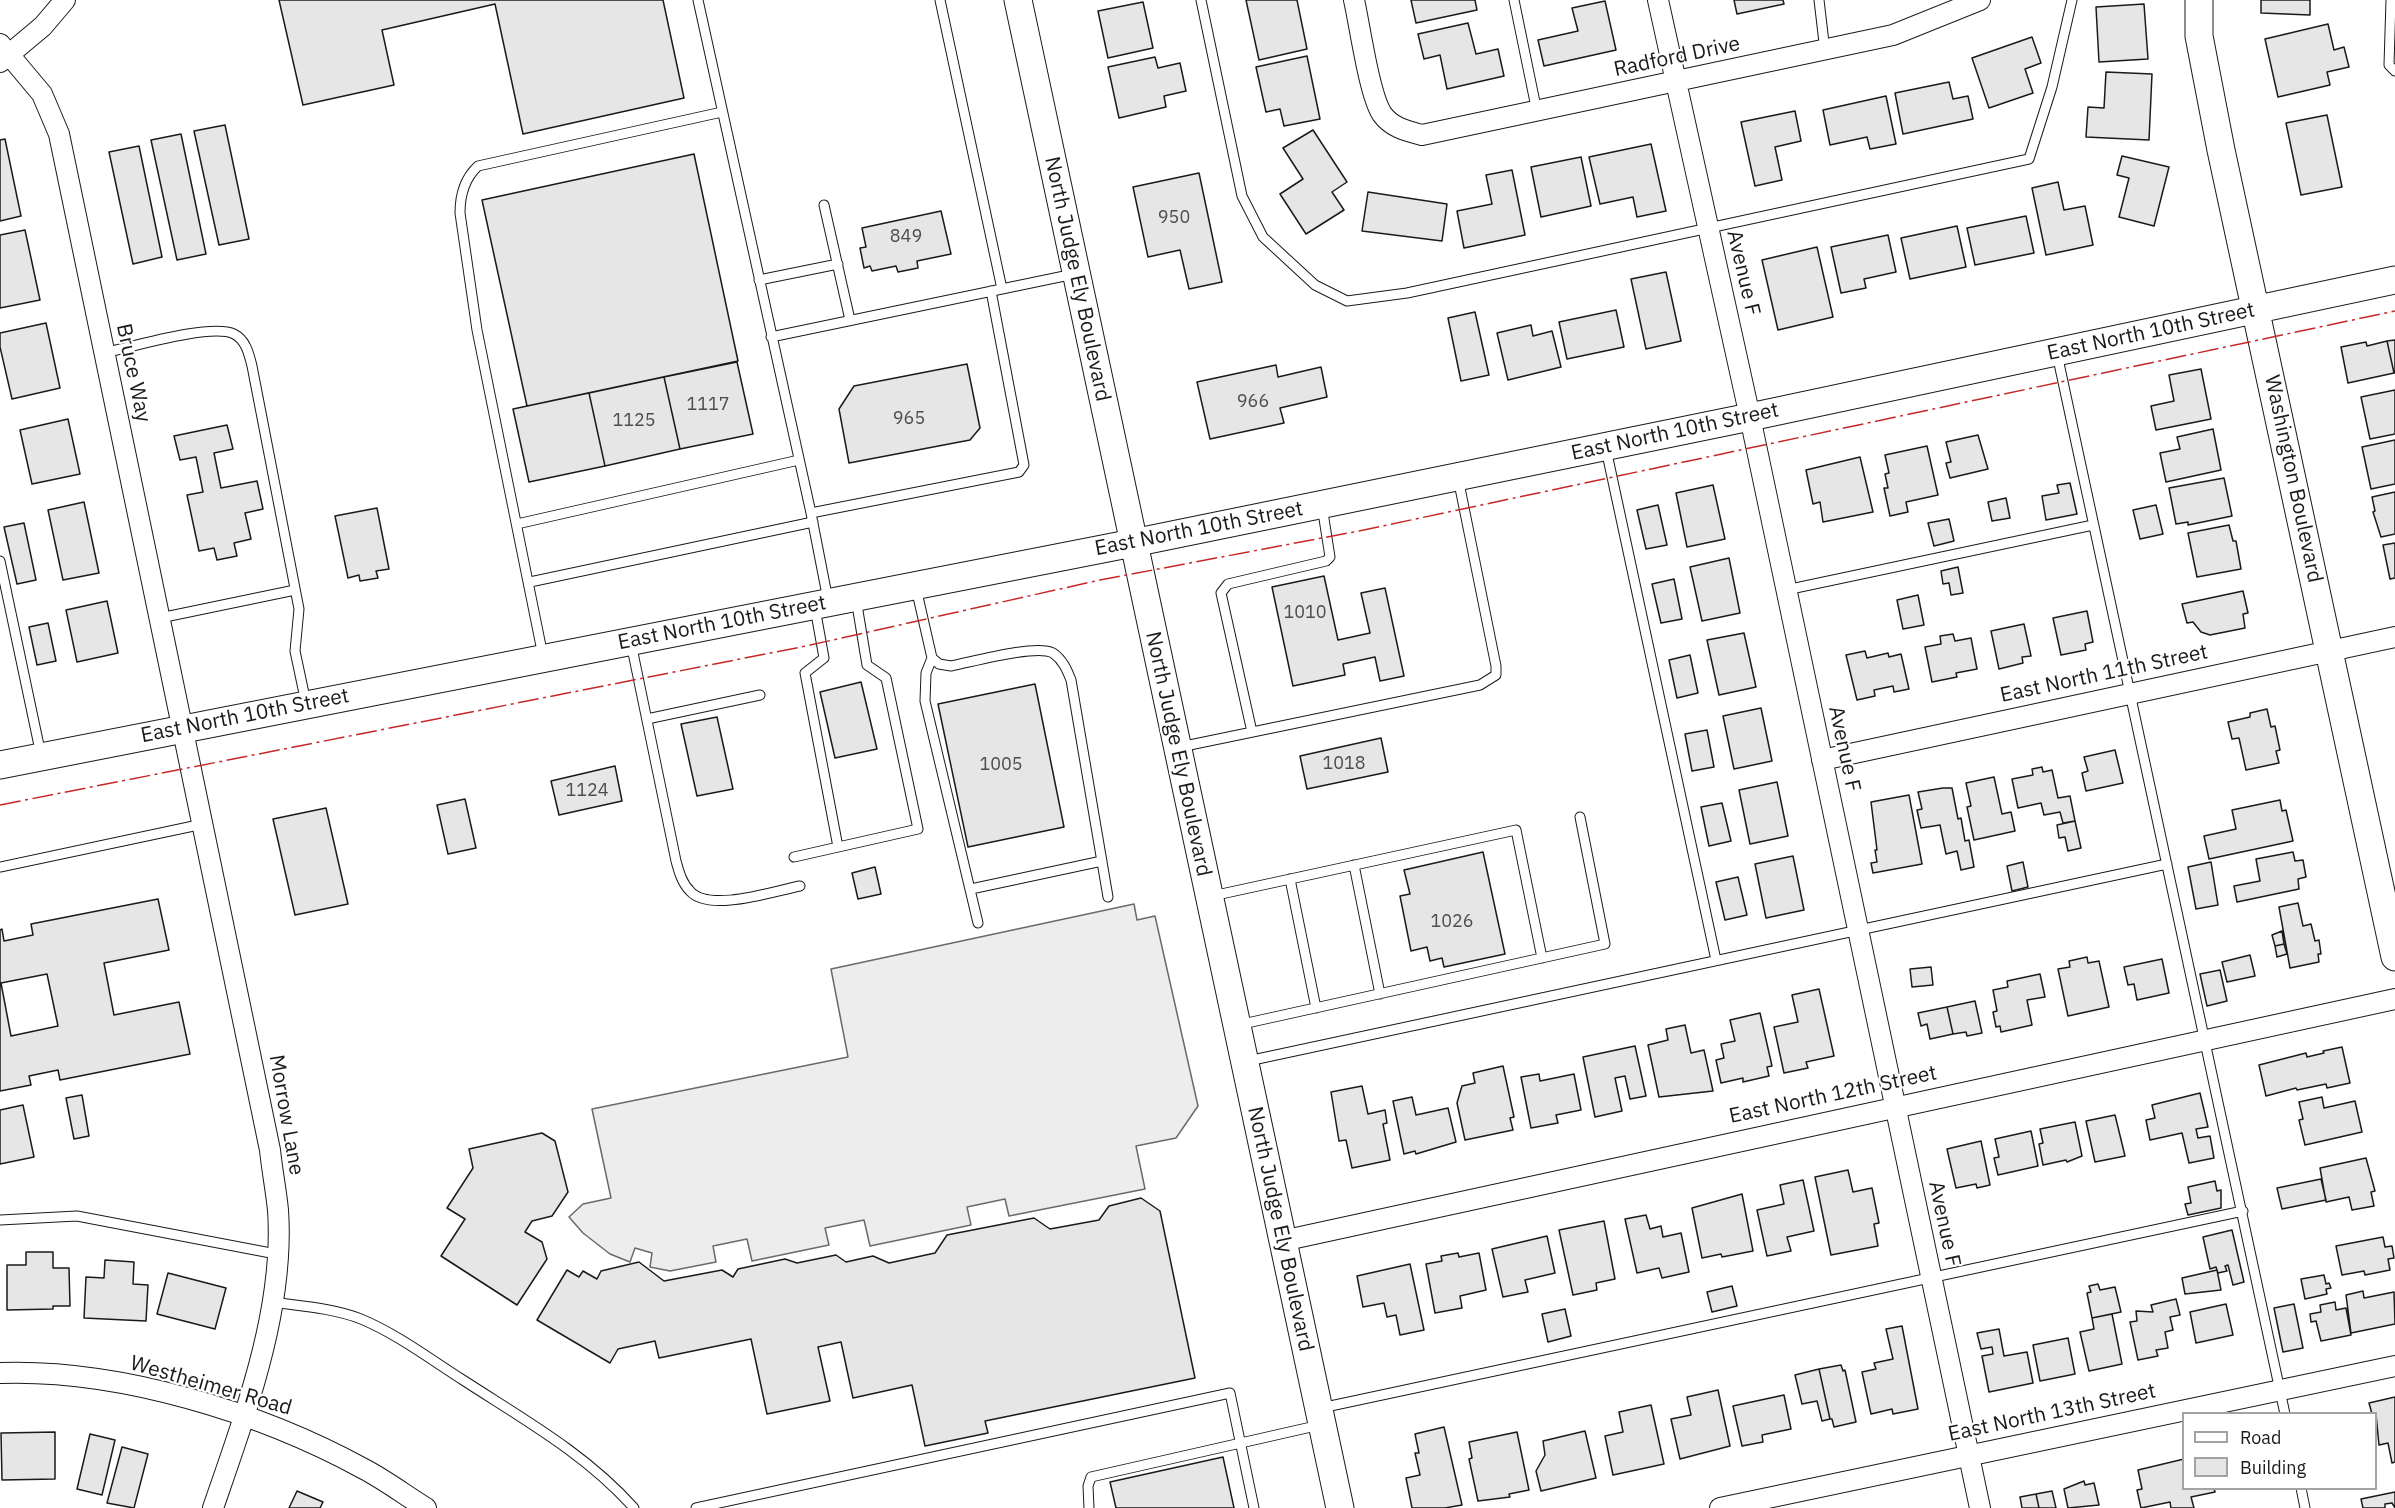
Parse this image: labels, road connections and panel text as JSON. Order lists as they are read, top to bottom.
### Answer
{
  "streets": {
    "main road": ["North Judge Ely Boulevard", "East North 10th Street", "Washington Boulevard"],
    "street": [
      "Radford Drive",
      "Avenue F",
      "Bruce Way",
      "East North 11th Street",
      "East North 12th Street",
      "Morrow Lane",
      "Westheimer Road",
      "East North 13th Street"
    ]
  },
  "crossings": [
    ["Radford Drive", "Avenue F"],
    ["Avenue F", "East North 10th Street"],
    ["Avenue F", "East North 11th Street"],
    ["Avenue F", "East North 12th Street"],
    ["Avenue F", "East North 13th Street"],
    ["North Judge Ely Boulevard", "East North 10th Street"],
    ["North Judge Ely Boulevard", "East North 12th Street"],
    ["East North 10th Street", "Bruce Way"],
    ["East North 10th Street", "Washington Boulevard"],
    ["East North 10th Street", "Morrow Lane"],
    ["Bruce Way", "Morrow Lane"],
    ["Washington Boulevard", "East North 11th Street"],
    ["Morrow Lane", "Westheimer Road"]
  ],
  "house_numbers": [
    "950",
    "849",
    "966",
    "1117",
    "965",
    "1125",
    "1010",
    "1018",
    "1005",
    "1124",
    "1026"
  ],
  "legend": ["Road", "Building"]
}
